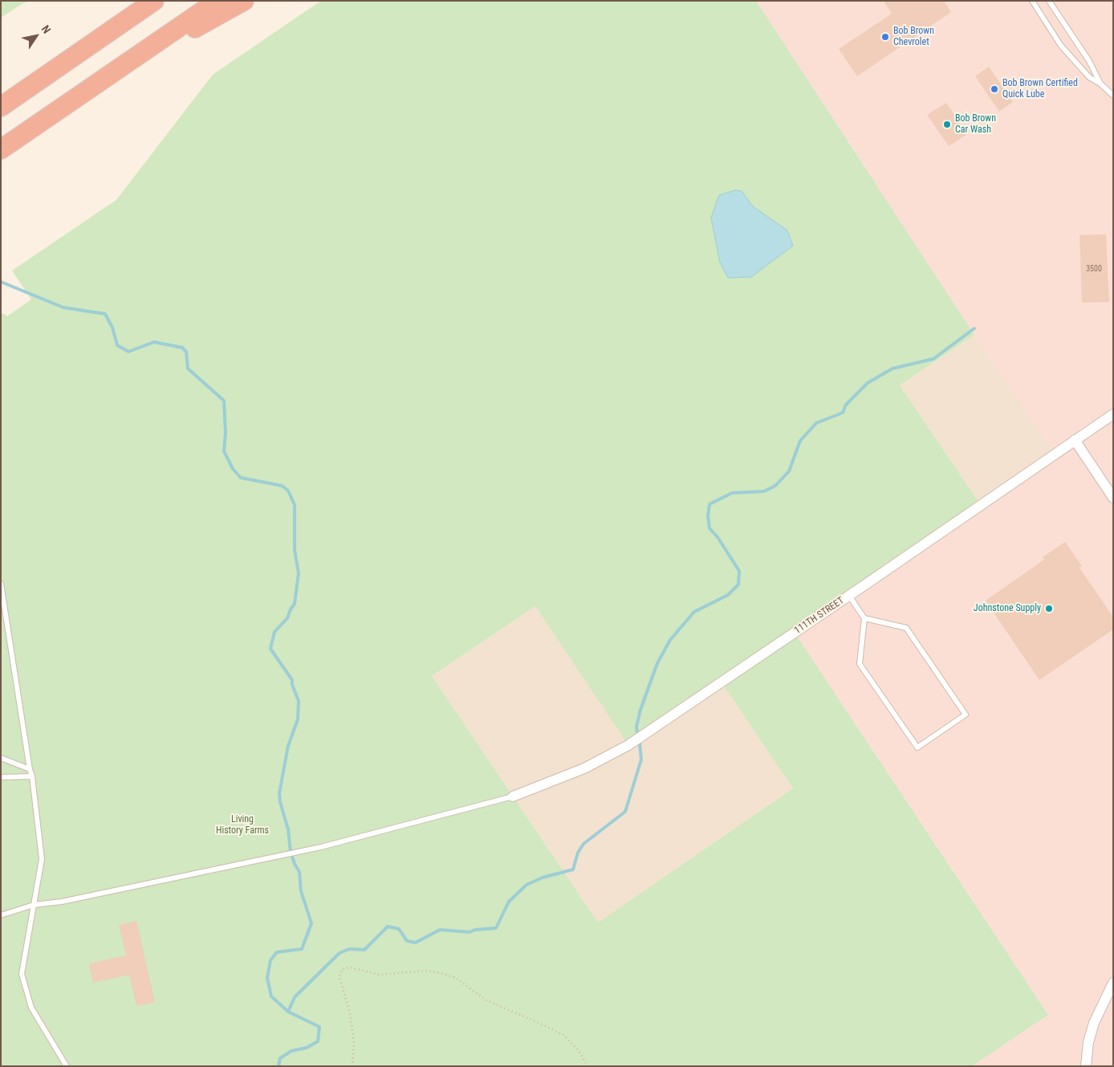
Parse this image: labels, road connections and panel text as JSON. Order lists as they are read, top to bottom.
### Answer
{
  "streets": {
    "street": ["111TH STREET"]
  },
  "parks": ["Living History Farms"],
  "places": [
    "Bob Brown Chevrolet",
    "Bob Brown Certified Quick Lube",
    "Bob Brown Car Wash",
    "Johnstone Supply"
  ],
  "house_numbers": ["3500"],
  "north": "top right"
}
